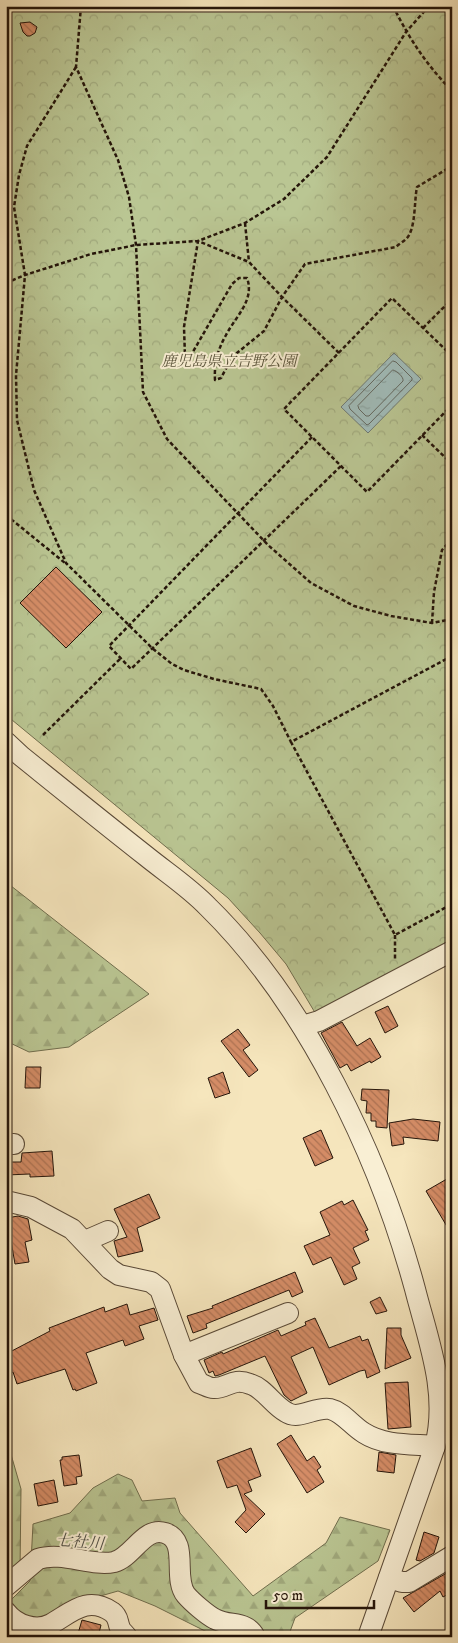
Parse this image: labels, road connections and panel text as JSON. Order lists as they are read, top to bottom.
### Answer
{
  "water": ["七社川"],
  "parks": ["鹿児島県立吉野公園"],
  "scale_bar": "50 m"
}
